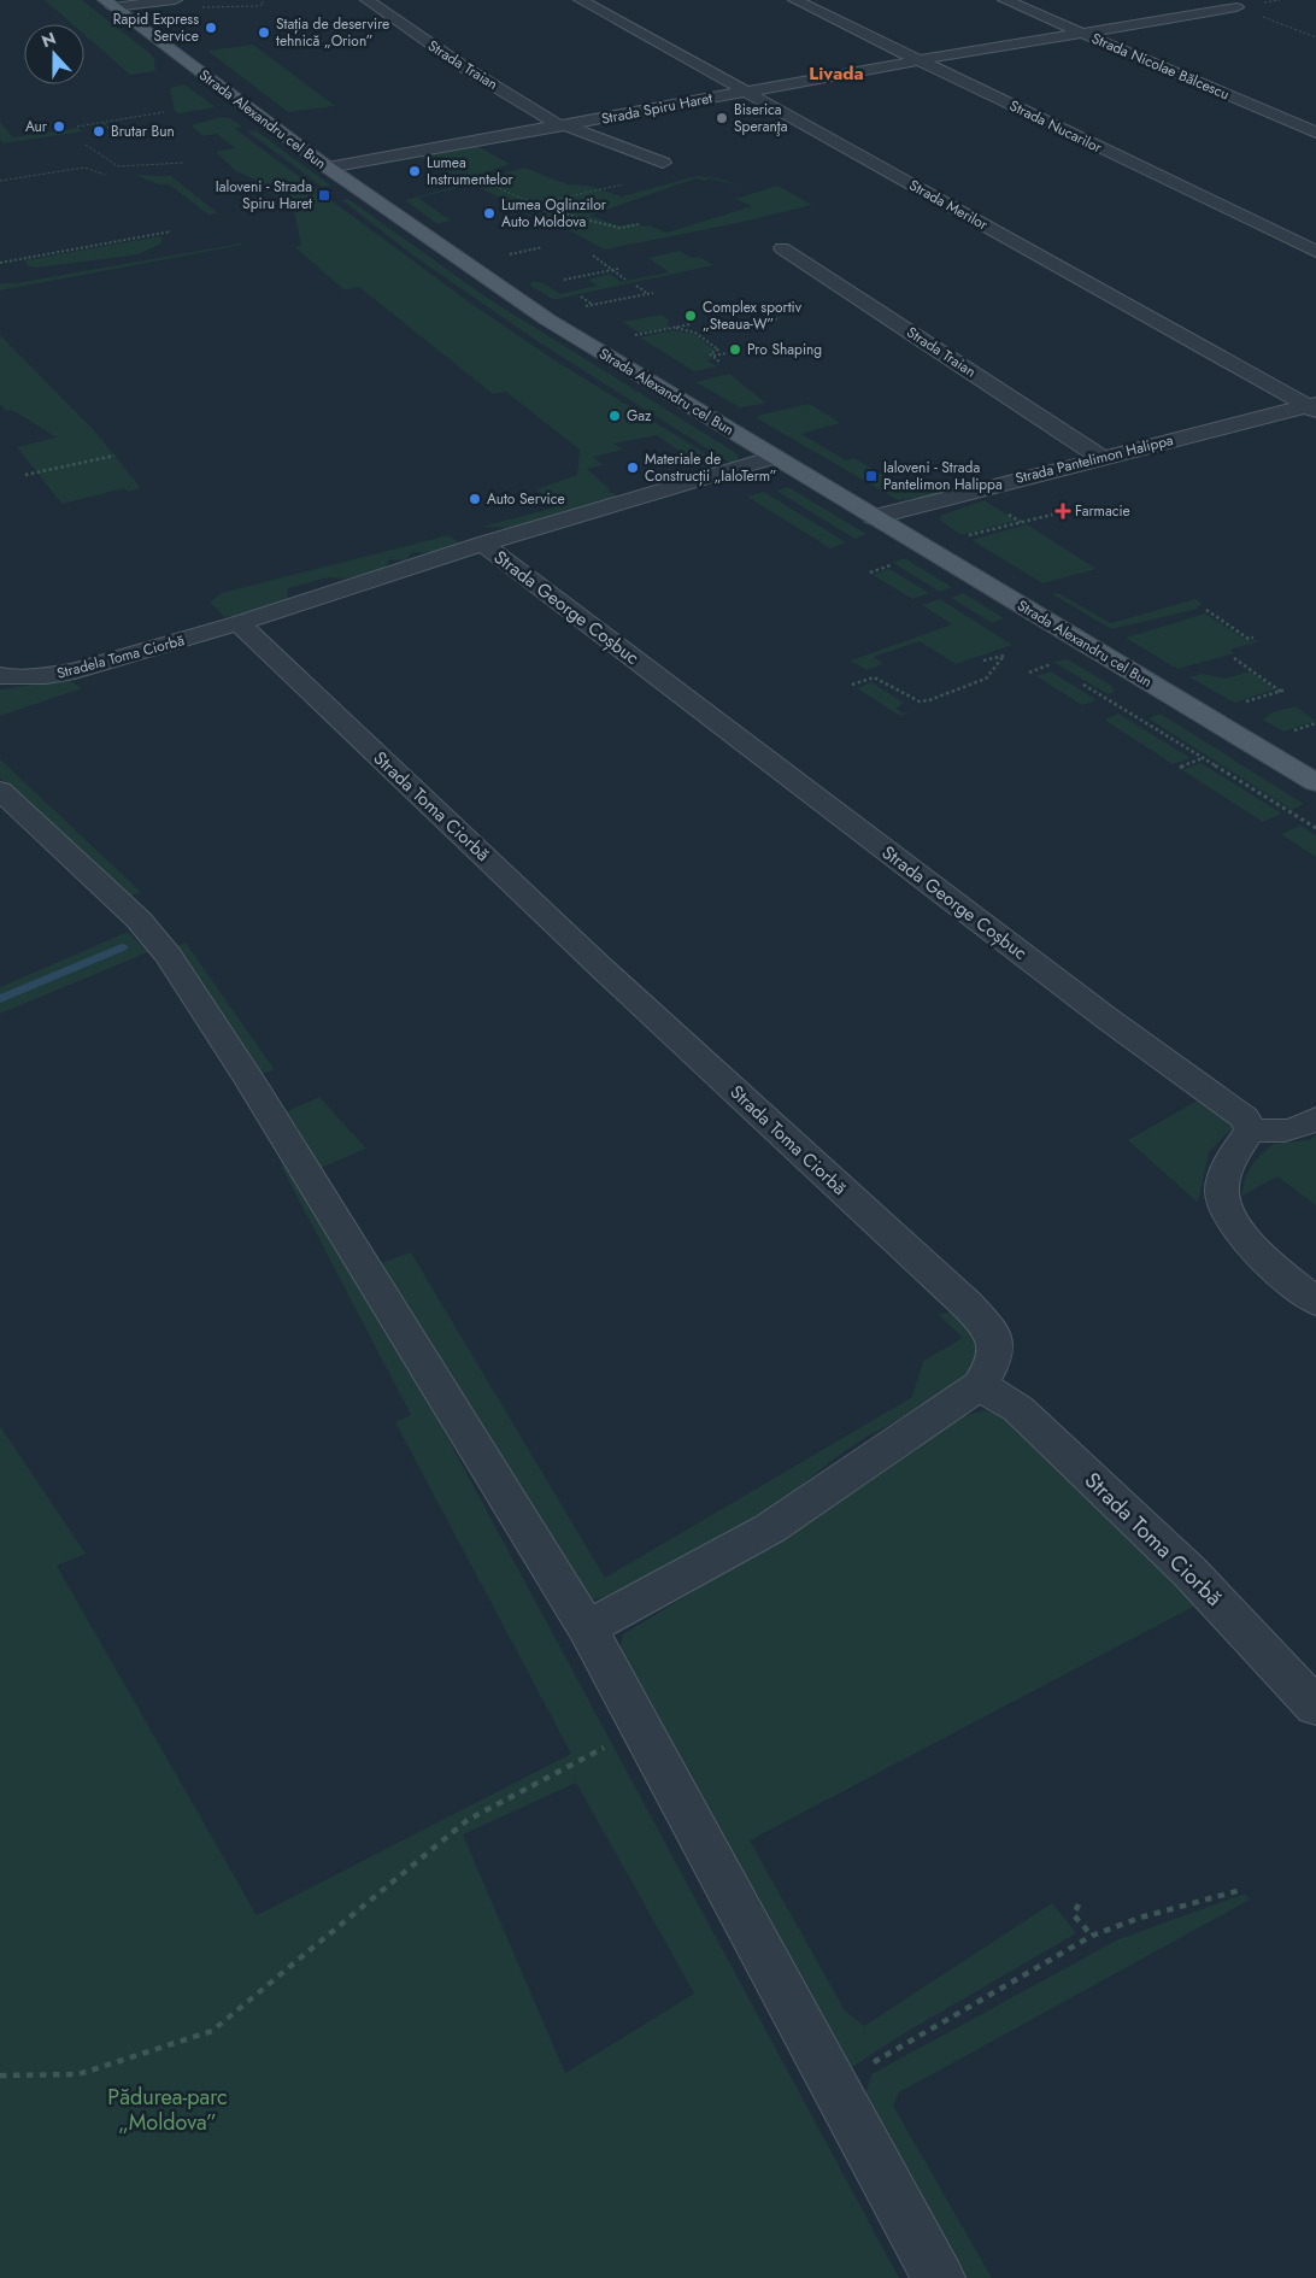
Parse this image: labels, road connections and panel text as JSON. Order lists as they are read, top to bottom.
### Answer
{
  "streets": {
    "main road": ["Strada Alexandru cel Bun"],
    "street": [
      "Strada Traian",
      "Strada Nicolae Bălcescu",
      "Strada Spiru Haret",
      "Strada Nucarilor",
      "Strada Merilor",
      "Strada Pantelimon Halippa",
      "Strada George Coșbuc",
      "Stradela Toma Ciorbă",
      "Strada Toma Ciorbă"
    ]
  },
  "crossings": [
    ["Strada Traian", "Strada Spiru Haret"],
    ["Strada Traian", "Strada Pantelimon Halippa"],
    ["Strada Nicolae Bălcescu", "Strada Spiru Haret"],
    ["Strada Spiru Haret", "Strada Alexandru cel Bun"],
    ["Strada Spiru Haret", "Strada Nucarilor"],
    ["Strada Spiru Haret", "Strada Merilor"],
    ["Strada Alexandru cel Bun", "Strada Pantelimon Halippa"],
    ["Strada Merilor", "Strada Pantelimon Halippa"],
    ["Stradela Toma Ciorbă", "Strada Toma Ciorbă"]
  ],
  "districts": ["Livada"],
  "parks": ["Pădurea-parc „Moldova”"],
  "places": {
    "other": [
      "Rapid Express Service",
      "Stația de deservire tehnică „Orion”",
      "Biserica Speranţa",
      "Aur",
      "Brutar Bun",
      "Lumea Instrumentelor",
      "Lumea Oglinzilor Auto Moldova",
      "Complex sportiv „Steaua-W”",
      "Pro Shaping",
      "Gaz",
      "Materiale de Construcții „IaloTerm”",
      "Auto Service"
    ],
    "transit": ["Ialoveni - Strada Spiru Haret", "Ialoveni - Strada Pantelimon Halippa"],
    "health": ["Farmacie"]
  },
  "north": "top"
}
